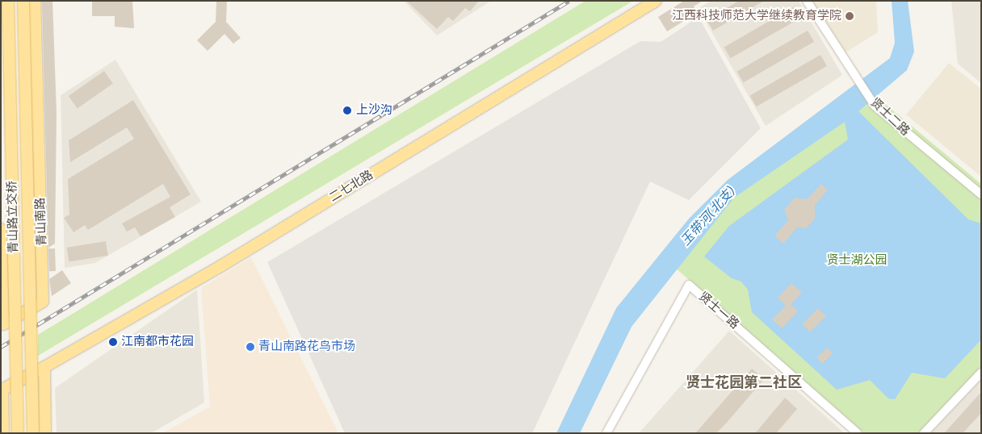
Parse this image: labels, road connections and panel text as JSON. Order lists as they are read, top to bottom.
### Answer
{
  "streets": {
    "main road": ["二七北路", "青山路立交桥", "青山南路"],
    "street": ["贤士二路", "贤士一路"]
  },
  "districts": ["贤士花园第二社区"],
  "water": ["玉带河(北支)"],
  "parks": ["贤士湖公园"],
  "places": [
    "江西科技师范大学继续教育学院",
    "上沙沟",
    "江南都市花园",
    "青山南路花鸟市场"
  ]
}
